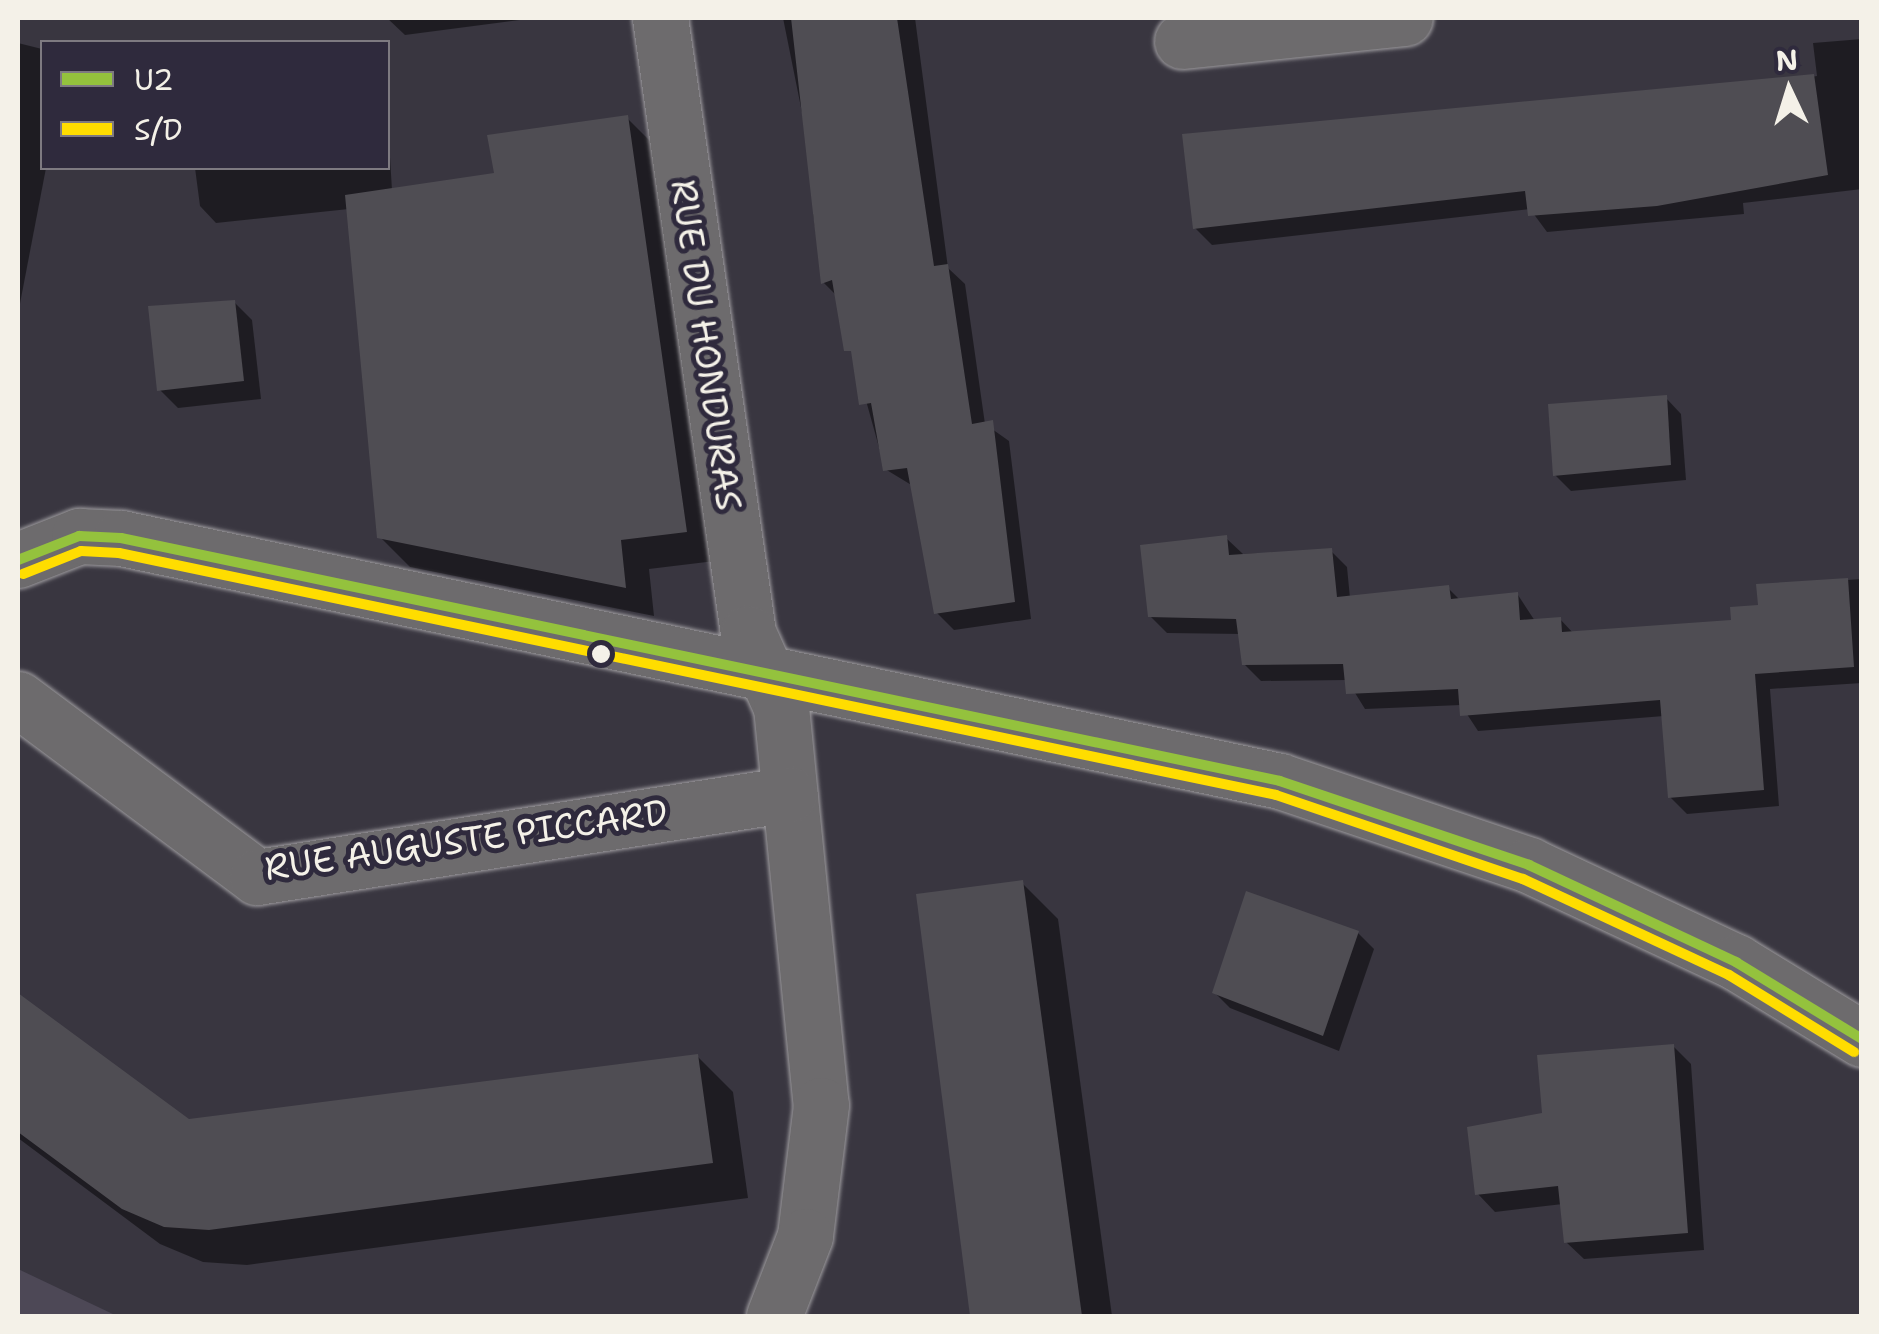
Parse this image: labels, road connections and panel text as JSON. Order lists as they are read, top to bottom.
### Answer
{
  "streets": {
    "street": ["RUE DU HONDURAS", "RUE AUGUSTE PICCARD"]
  },
  "crossings": [
    ["RUE DU HONDURAS", "RUE AUGUSTE PICCARD"]
  ],
  "lines": ["transit line U2", "transit line S/D"],
  "legend": ["U2", "S/D"],
  "north": "top"
}
